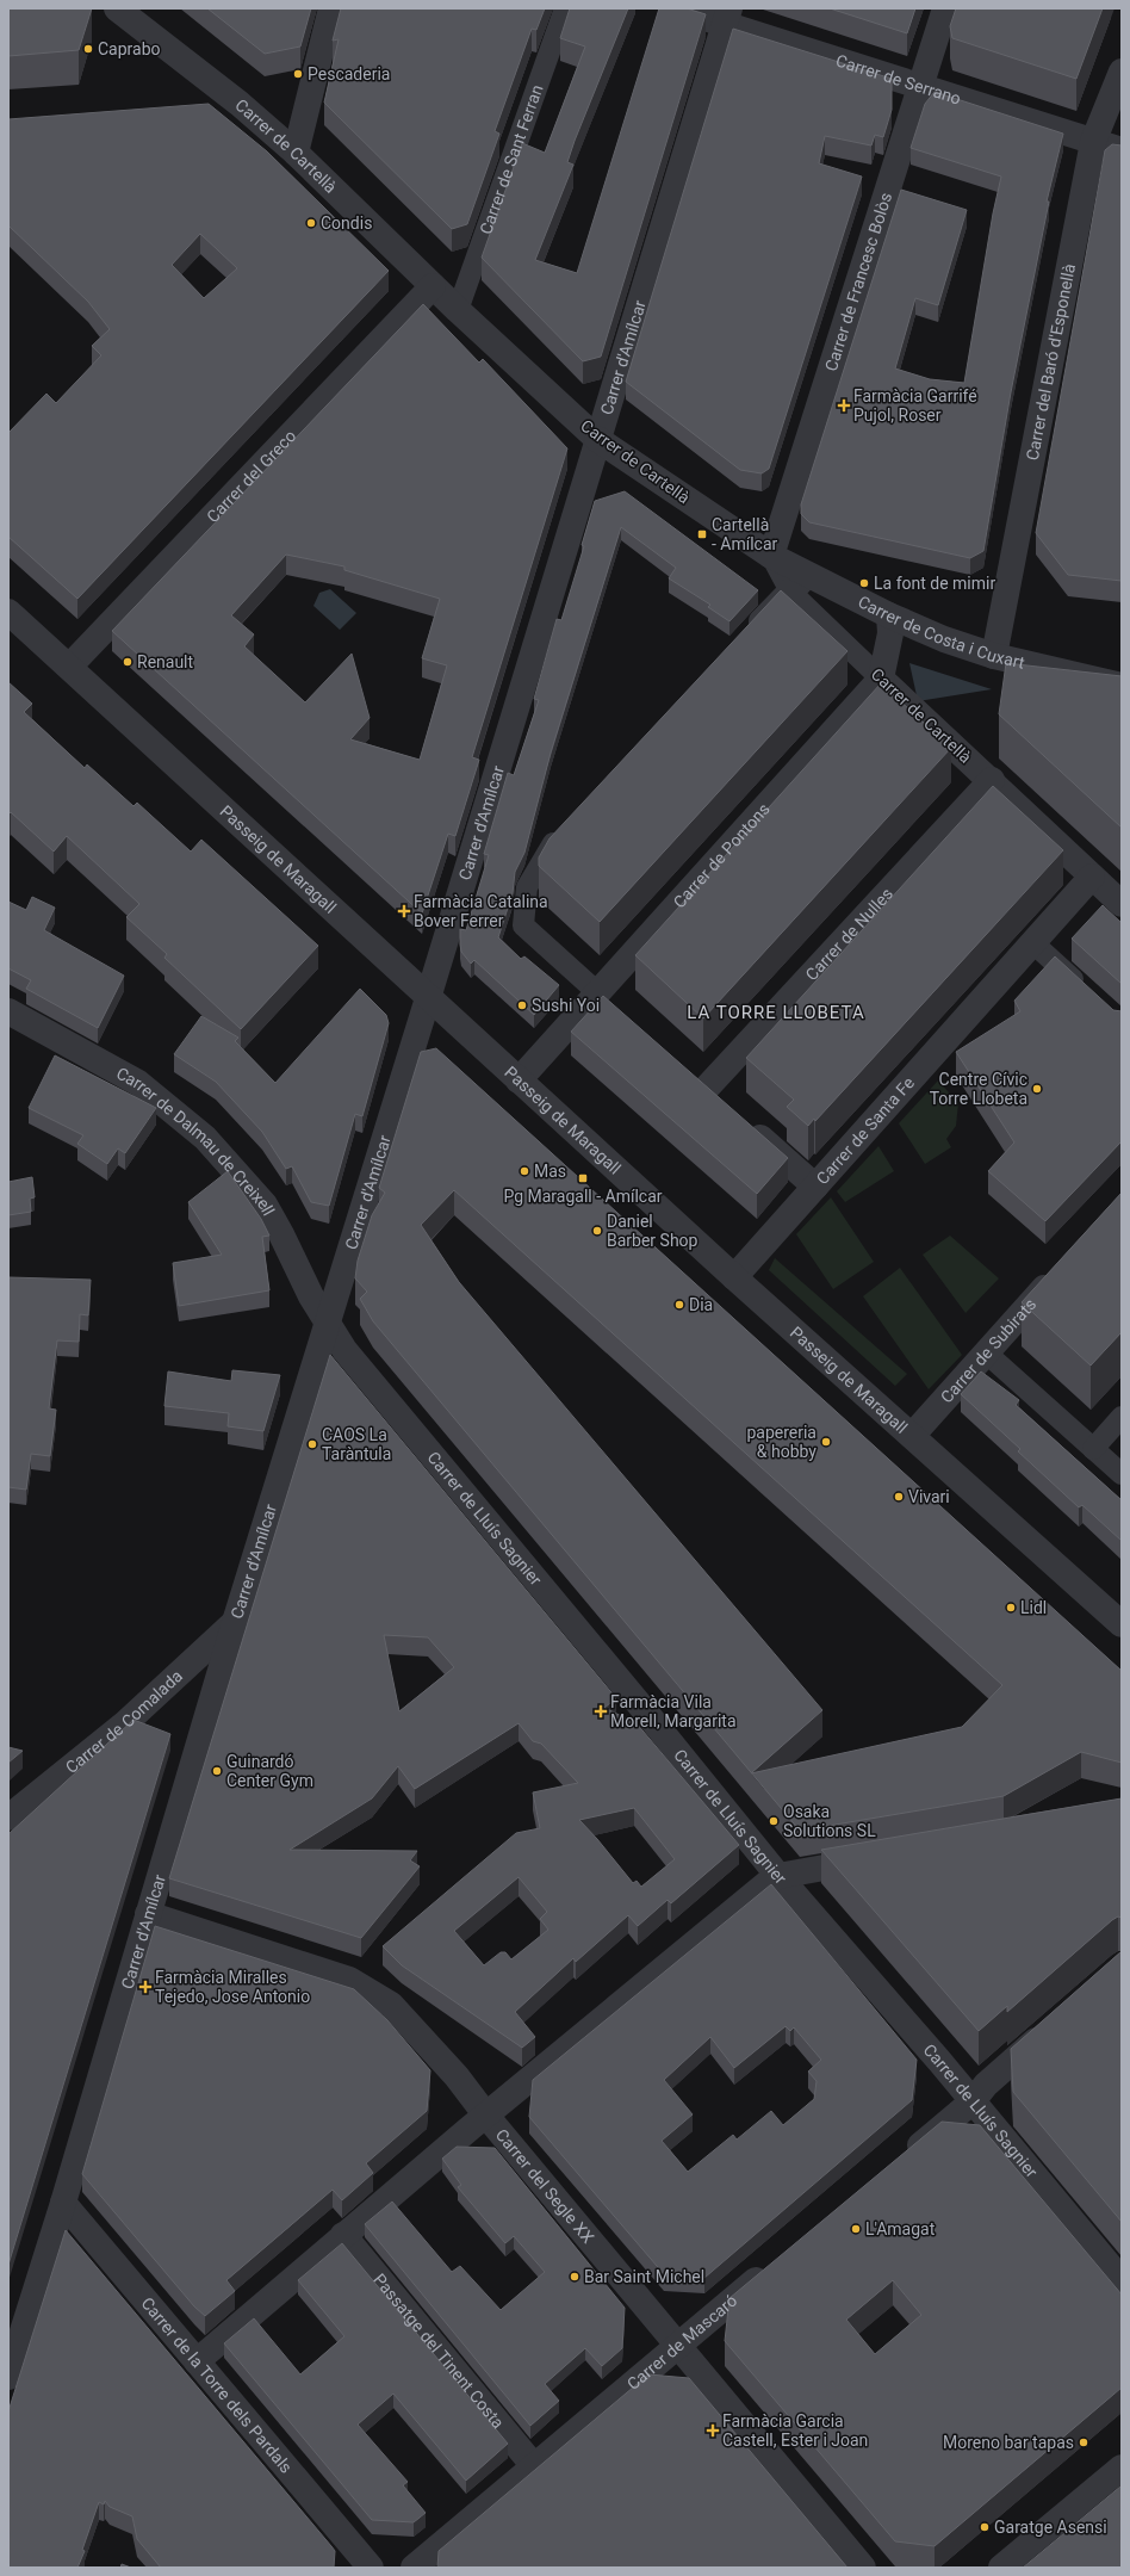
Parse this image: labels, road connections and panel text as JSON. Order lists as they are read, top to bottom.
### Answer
{
  "streets": {
    "street": [
      "Carrer de Serrano",
      "Carrer de Cartellà",
      "Carrer de Sant Ferran",
      "Carrer de Francesc Bolòs",
      "Carrer d'Amílcar",
      "Carrer del Baró d'Esponellà",
      "Carrer del Greco",
      "Carrer de Costa i Cuxart",
      "Carrer de Pontons",
      "Passeig de Maragall",
      "Carrer de Nulles",
      "Carrer de Santa Fe",
      "Carrer de Dalmau de Creixell",
      "Carrer de Subirats",
      "Carrer de Lluís Sagnier",
      "Carrer de Comalada",
      "Carrer del Segle XX",
      "Carrer de Mascaró",
      "Passatge del Tinent Costa",
      "Carrer de la Torre dels Pardals"
    ]
  },
  "crossings": [
    ["Carrer de Serrano", "Carrer de Francesc Bolòs"],
    ["Carrer de Serrano", "Carrer d'Amílcar"],
    ["Carrer de Serrano", "Carrer del Baró d'Esponellà"],
    ["Carrer de Cartellà", "Carrer de Sant Ferran"],
    ["Carrer de Cartellà", "Carrer de Francesc Bolòs"],
    ["Carrer de Cartellà", "Carrer d'Amílcar"],
    ["Carrer de Cartellà", "Carrer del Greco"],
    ["Carrer de Cartellà", "Carrer de Costa i Cuxart"],
    ["Carrer de Cartellà", "Carrer de Pontons"],
    ["Carrer de Cartellà", "Carrer de Nulles"],
    ["Carrer de Cartellà", "Carrer de Santa Fe"],
    ["Carrer de Francesc Bolòs", "Carrer de Costa i Cuxart"],
    ["Carrer d'Amílcar", "Passeig de Maragall"],
    ["Carrer d'Amílcar", "Carrer de Dalmau de Creixell"],
    ["Carrer d'Amílcar", "Carrer de Lluís Sagnier"],
    ["Carrer d'Amílcar", "Carrer de Comalada"],
    ["Carrer d'Amílcar", "Carrer del Segle XX"],
    ["Carrer d'Amílcar", "Carrer de la Torre dels Pardals"],
    ["Carrer del Baró d'Esponellà", "Carrer de Costa i Cuxart"],
    ["Carrer del Greco", "Passeig de Maragall"],
    ["Carrer de Pontons", "Passeig de Maragall"],
    ["Passeig de Maragall", "Carrer de Santa Fe"],
    ["Passeig de Maragall", "Carrer de Subirats"],
    ["Carrer de Dalmau de Creixell", "Carrer de Lluís Sagnier"],
    ["Carrer del Segle XX", "Carrer de Mascaró"],
    ["Carrer de Mascaró", "Passatge del Tinent Costa"]
  ],
  "districts": ["LA TORRE LLOBETA"],
  "places": {
    "other": [
      "Caprabo",
      "Pescaderia",
      "Condis",
      "La font de mimir",
      "Renault",
      "Sushi Yoi",
      "Centre Cívic Torre Llobeta",
      "Mas",
      "Daniel Barber Shop",
      "Dia",
      "papereria & hobby",
      "CAOS La Taràntula",
      "Vivari",
      "Lidl",
      "Guinardó Center Gym",
      "Osaka Solutions SL",
      "L'Amagat",
      "Bar Saint Michel",
      "Moreno bar tapas",
      "Garatge Asensi"
    ],
    "health": [
      "Farmàcia Garrifé Pujol, Roser",
      "Farmàcia Catalina Bover Ferrer",
      "Farmàcia Vila Morell, Margarita",
      "Farmàcia Miralles Tejedo, Jose Antonio",
      "Farmàcia Garcia Castell, Ester i Joan"
    ],
    "transit": ["Cartellà - Amílcar", "Pg Maragall - Amílcar"]
  }
}
